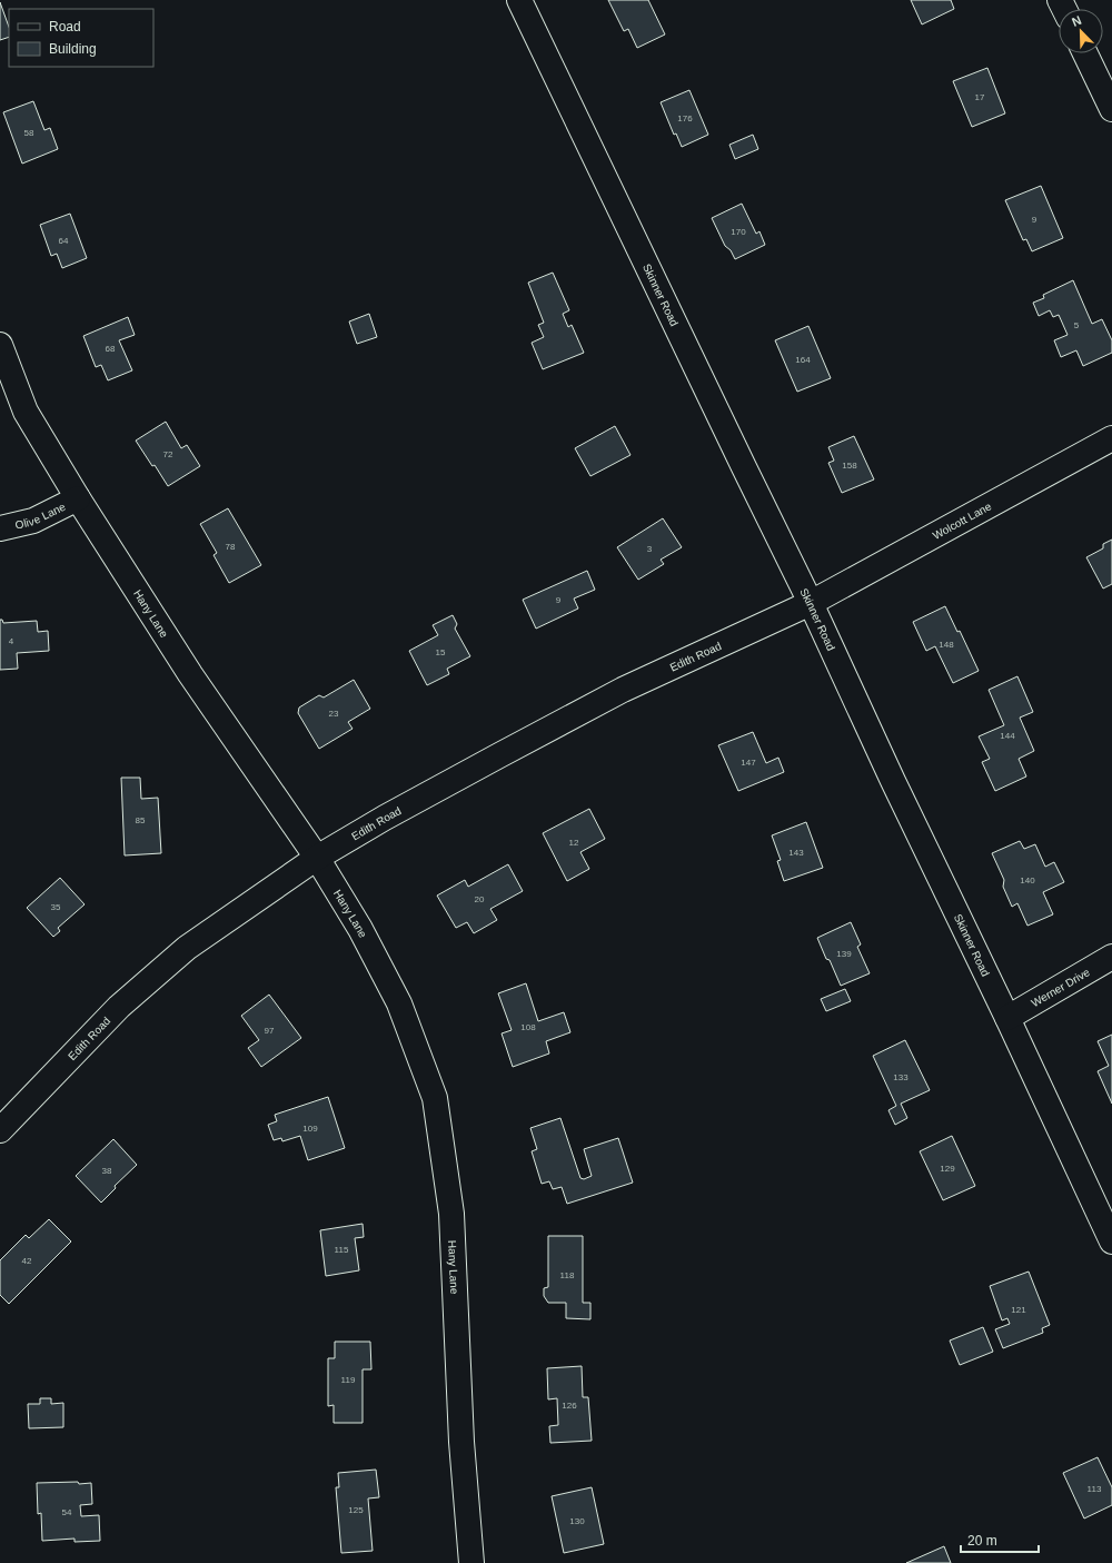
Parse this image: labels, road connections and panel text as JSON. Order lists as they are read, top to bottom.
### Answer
{
  "streets": {
    "street": [
      "Skinner Road",
      "Olive Lane",
      "Wolcott Lane",
      "Hany Lane",
      "Edith Road",
      "Werner Drive"
    ]
  },
  "crossings": [
    ["Skinner Road", "Wolcott Lane"],
    ["Skinner Road", "Edith Road"],
    ["Skinner Road", "Werner Drive"],
    ["Olive Lane", "Hany Lane"],
    ["Wolcott Lane", "Edith Road"],
    ["Hany Lane", "Edith Road"]
  ],
  "house_numbers": [
    "17",
    "176",
    "58",
    "9",
    "170",
    "64",
    "5",
    "68",
    "164",
    "72",
    "158",
    "78",
    "3",
    "9",
    "4",
    "148",
    "15",
    "23",
    "144",
    "147",
    "85",
    "12",
    "143",
    "140",
    "20",
    "35",
    "139",
    "108",
    "97",
    "133",
    "109",
    "129",
    "38",
    "115",
    "42",
    "118",
    "121",
    "119",
    "126",
    "113",
    "125",
    "54",
    "130"
  ],
  "legend": ["Road", "Building"],
  "scale_bar": "20 m",
  "north": "top left"
}
